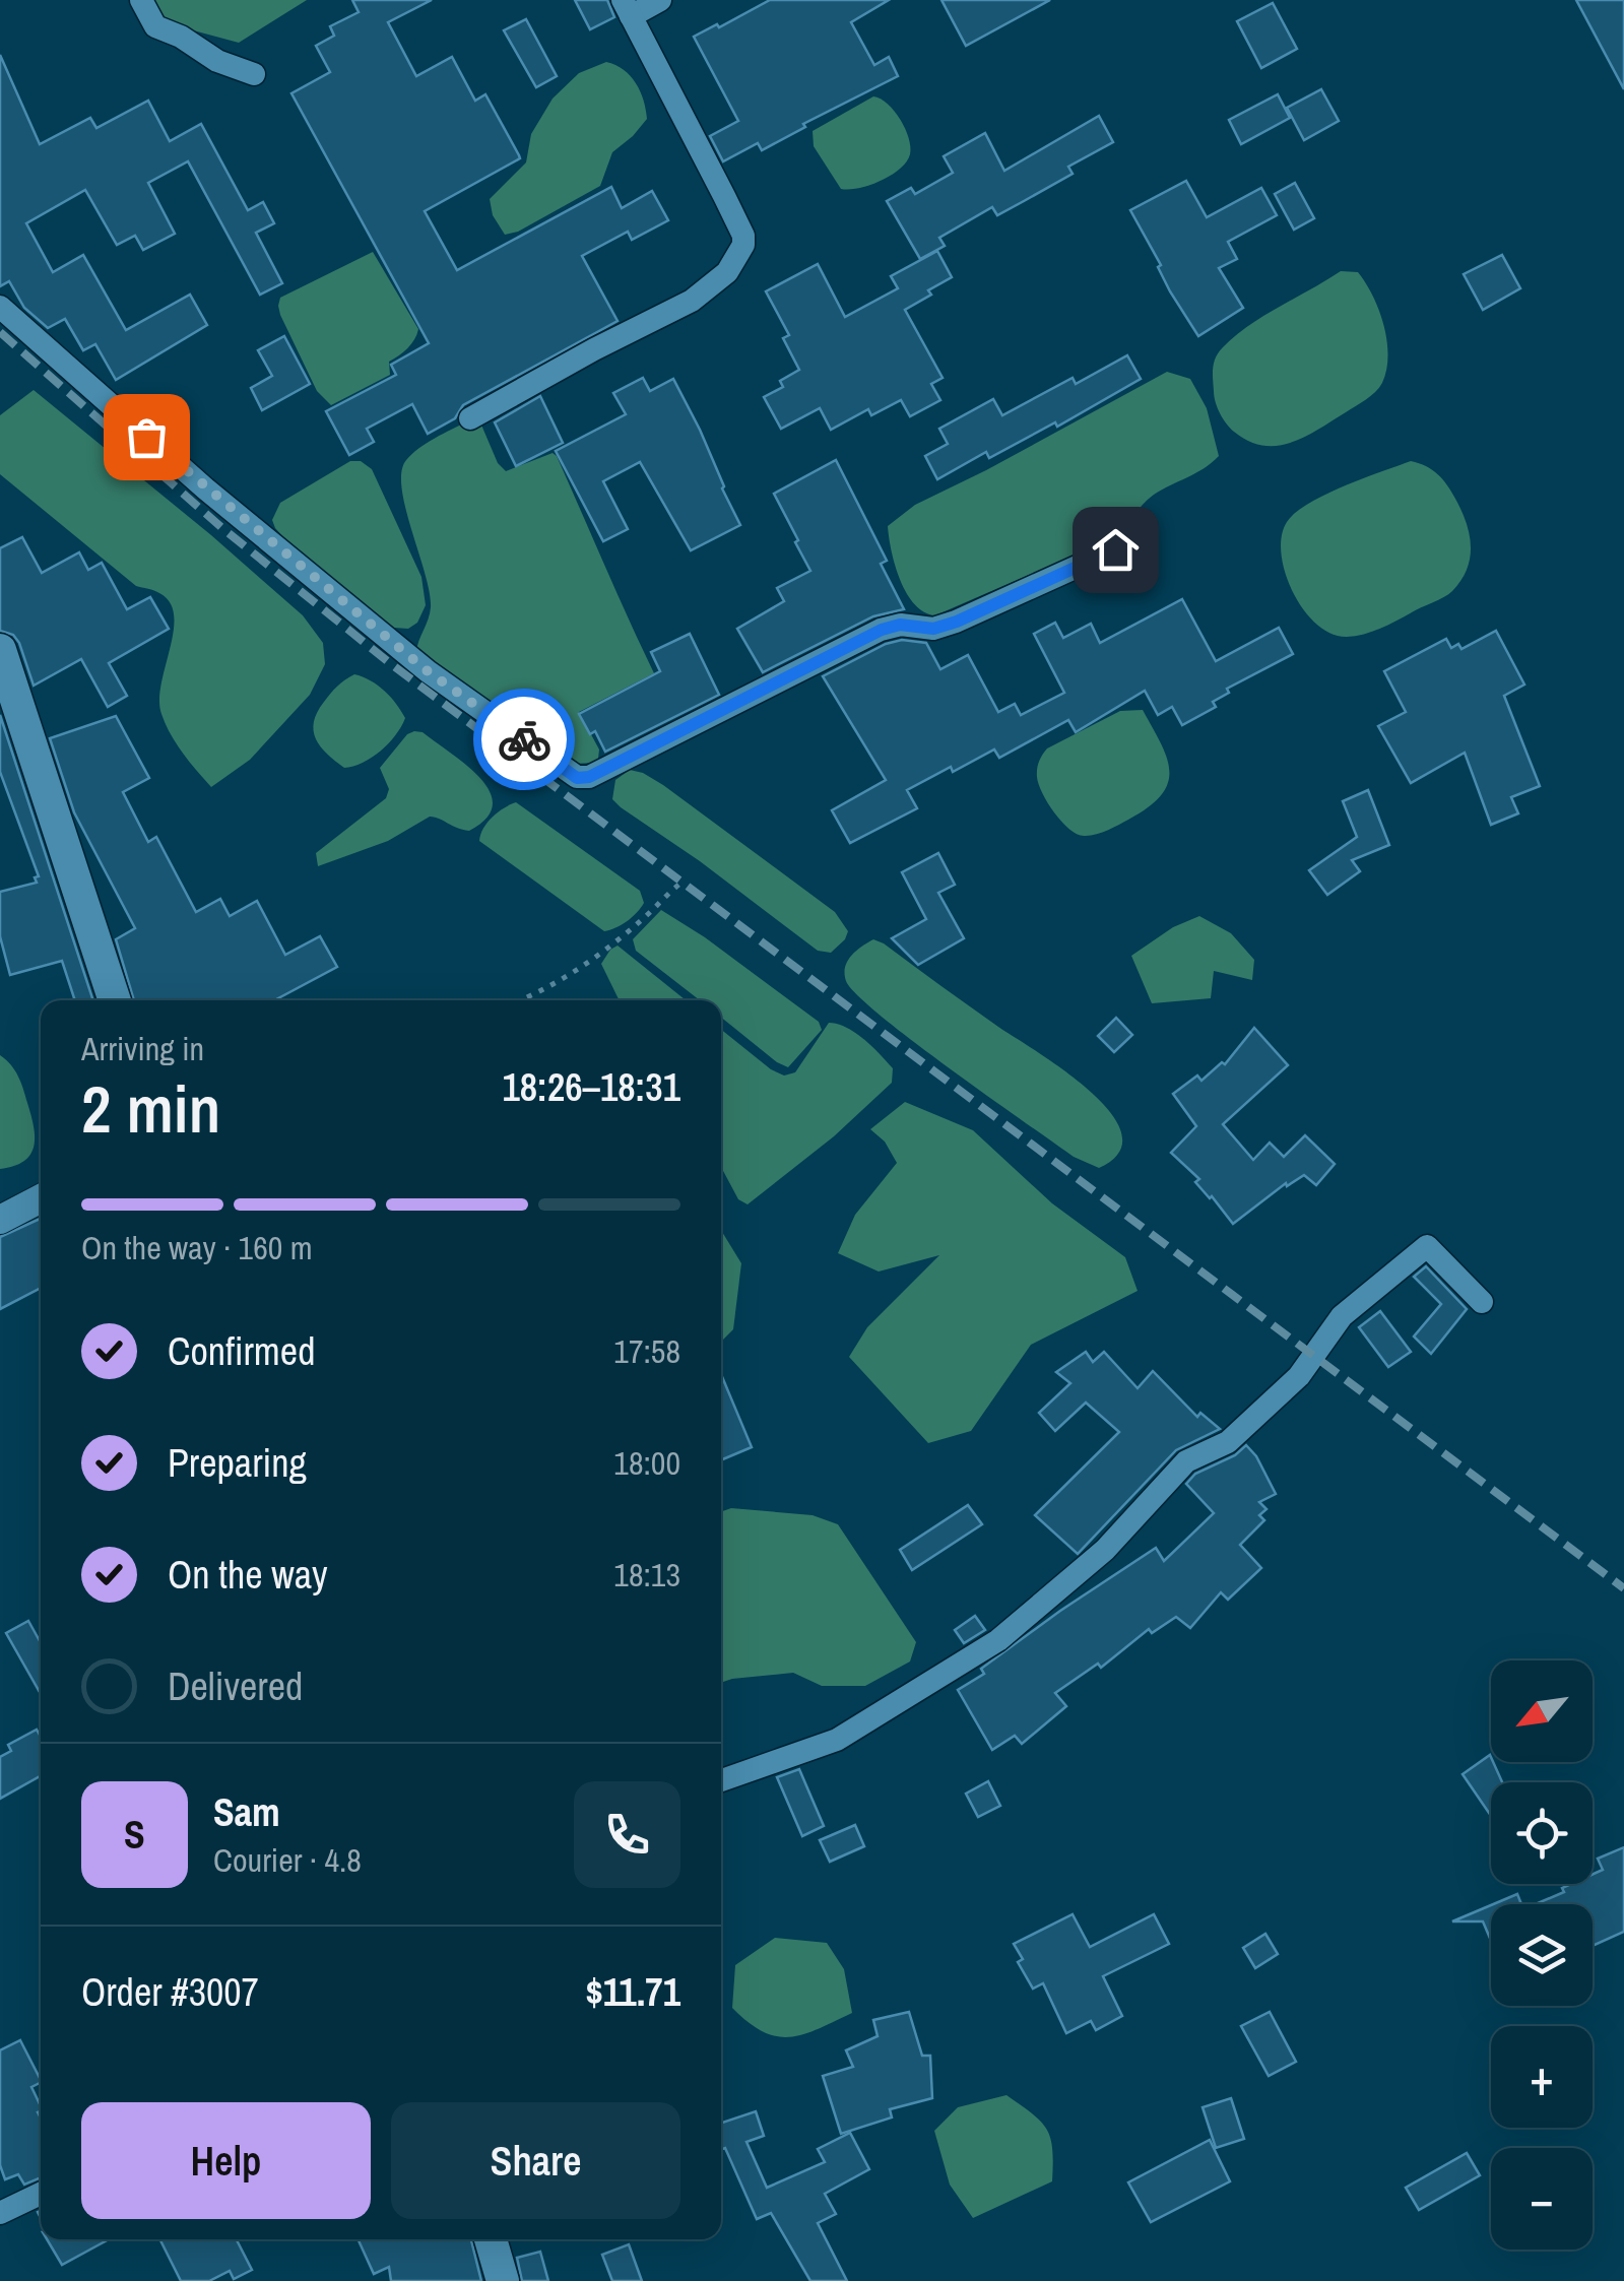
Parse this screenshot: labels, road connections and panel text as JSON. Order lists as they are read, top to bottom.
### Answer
{
  "north": "bottom left",
  "page": {
    "heading": ["2 min", "Arriving in", "18:26–18:31"],
    "panel": [
      "Sam",
      "Courier · 4.8",
      "Order #3007",
      "$11.71"
    ],
    "bar": "On the way · 160 m",
    "list": [
      ["Confirmed", "17:58"],
      ["Preparing", "18:00"],
      ["On the way", "18:13"],
      "Delivered"
    ],
    "map_buttons": ["+", "−"],
    "round": "S",
    "buttons": ["Help", "Share"]
  }
}
